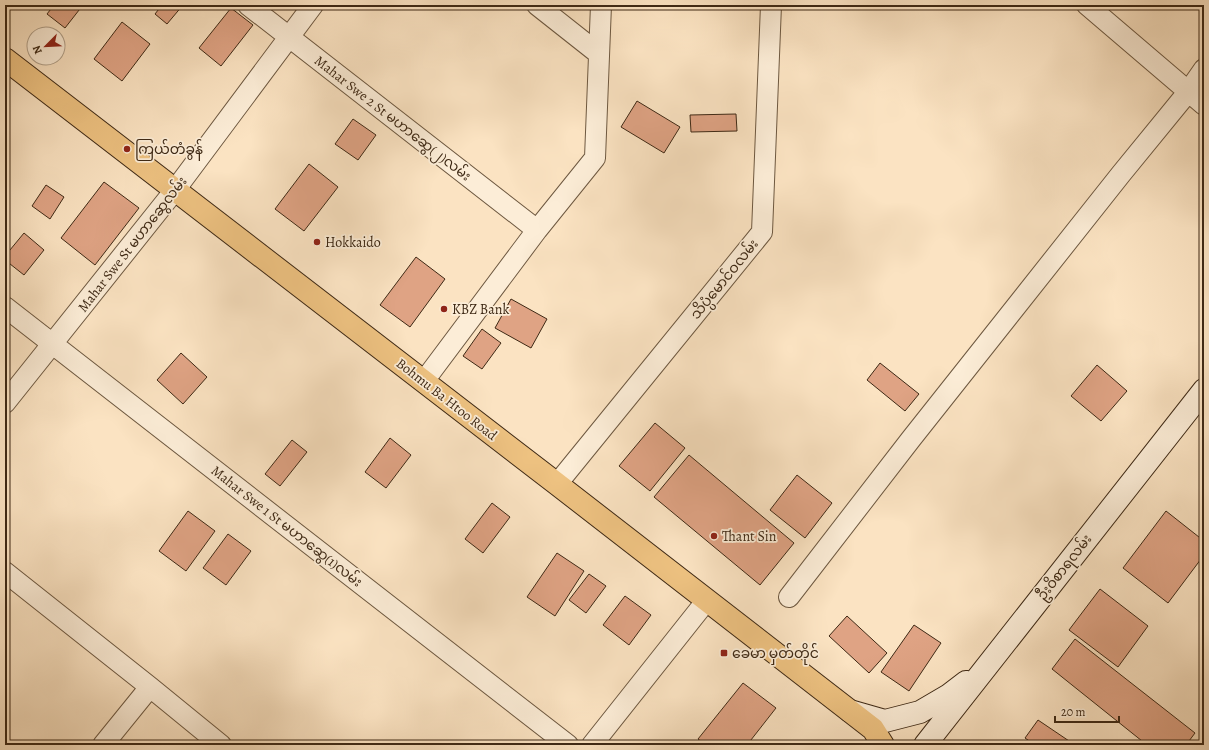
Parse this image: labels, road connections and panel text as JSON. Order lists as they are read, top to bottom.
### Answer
{
  "streets": {
    "main road": ["Bohmu Ba Htoo Road", "ဦးဝိစာရလမ်း"],
    "street": [
      "Mahar Swe 2 St မဟာဆွေ(၂)လမ်း",
      "Mahar Swe St မဟာဆွေလမ်း",
      "သိပ္ပံမောင်ဝလမ်း",
      "Mahar Swe 1 St မဟာဆွေ(1)လမ်း"
    ]
  },
  "crossings": [
    ["Mahar Swe 2 St မဟာဆွေ(၂)လမ်း", "Mahar Swe St မဟာဆွေလမ်း"],
    ["Mahar Swe St မဟာဆွေလမ်း", "Bohmu Ba Htoo Road"],
    ["Mahar Swe St မဟာဆွေလမ်း", "Mahar Swe 1 St မဟာဆွေ(1)လမ်း"],
    ["သိပ္ပံမောင်ဝလမ်း", "Bohmu Ba Htoo Road"]
  ],
  "places": {
    "other": [
      "ကြယ်တံခွန်",
      "Hokkaido",
      "KBZ Bank",
      "Thant Sin"
    ],
    "transit": ["ခေမာ မှတ်တိုင်"]
  },
  "scale_bar": "20 m",
  "north": "bottom left"
}
